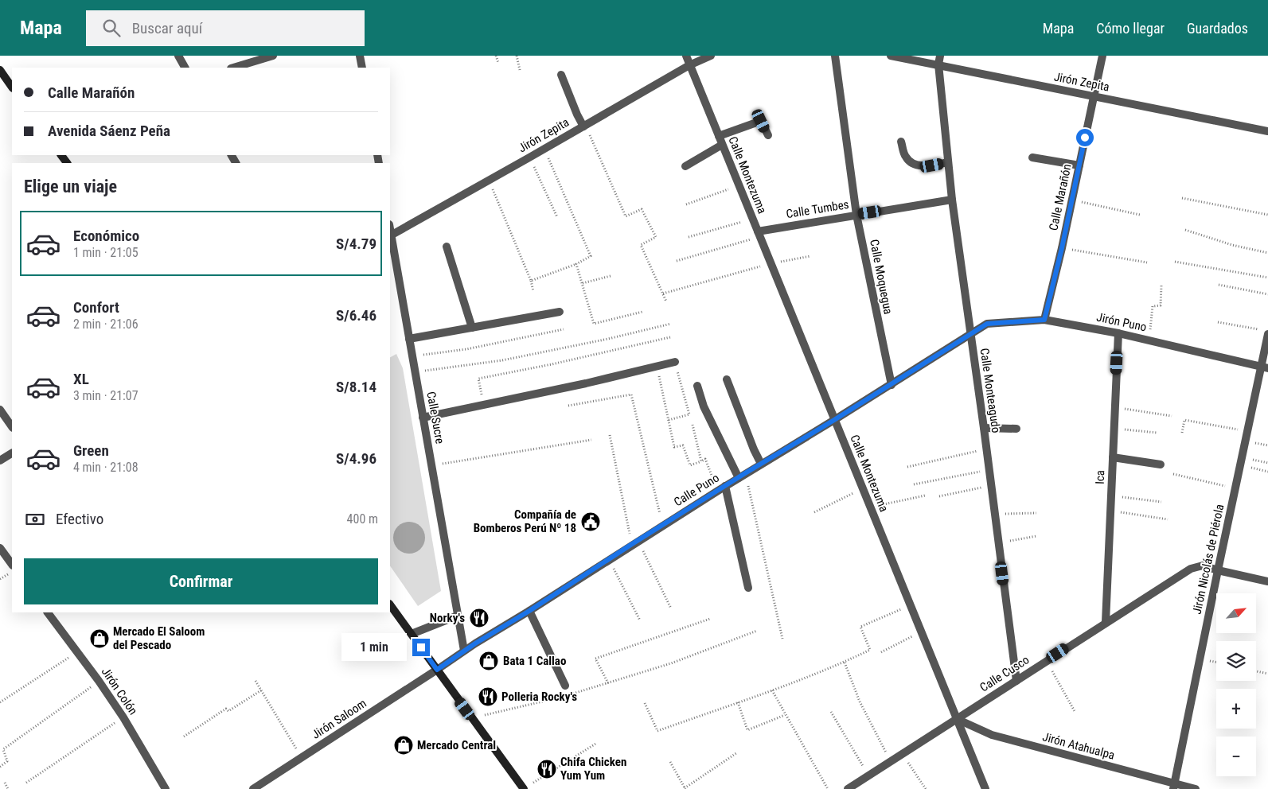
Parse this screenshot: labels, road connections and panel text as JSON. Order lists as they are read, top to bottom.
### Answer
{
  "streets": {
    "street": [
      "Jirón Zepita",
      "Calle Montezuma",
      "Calle Marañón",
      "Calle Tumbes",
      "Calle Moquegua",
      "Jirón Puno",
      "Calle Monteagudo",
      "Calle Sucre",
      "Ica",
      "Calle Puno",
      "Jirón Nicolás de Piérola",
      "Calle Cusco",
      "Jirón Colón",
      "Jirón Saloom",
      "Jirón Atahualpa"
    ]
  },
  "crossings": [
    ["Jirón Zepita", "Calle Montezuma"],
    ["Jirón Zepita", "Calle Marañón"],
    ["Jirón Zepita", "Calle Monteagudo"],
    ["Jirón Zepita", "Calle Sucre"],
    ["Calle Montezuma", "Calle Tumbes"],
    ["Calle Montezuma", "Calle Puno"],
    ["Calle Montezuma", "Calle Cusco"],
    ["Calle Montezuma", "Jirón Atahualpa"],
    ["Calle Marañón", "Jirón Puno"],
    ["Calle Tumbes", "Calle Moquegua"],
    ["Calle Tumbes", "Calle Monteagudo"],
    ["Calle Moquegua", "Calle Puno"],
    ["Jirón Puno", "Calle Monteagudo"],
    ["Jirón Puno", "Ica"],
    ["Jirón Puno", "Calle Puno"],
    ["Jirón Puno", "Jirón Nicolás de Piérola"],
    ["Calle Monteagudo", "Calle Puno"],
    ["Calle Monteagudo", "Calle Cusco"],
    ["Calle Sucre", "Calle Puno"],
    ["Ica", "Calle Cusco"],
    ["Calle Puno", "Jirón Saloom"],
    ["Jirón Nicolás de Piérola", "Calle Cusco"],
    ["Jirón Nicolás de Piérola", "Jirón Atahualpa"],
    ["Calle Cusco", "Jirón Atahualpa"]
  ],
  "places": {
    "public building": ["Compañía de Bomberos Perú Nº 18"],
    "restaurant": ["Norky's", "Polleria Rocky's", "Chifa Chicken Yum Yum"],
    "shop": ["Mercado El Saloom del Pescado", "Bata 1 Callao", "Mercado Central"]
  },
  "north": "top right",
  "page": {
    "header": "Mapa",
    "search": "Buscar aquí",
    "nav": ["Mapa", "Cómo llegar", "Guardados"],
    "banner": ["Calle Marañón", "Avenida Sáenz Peña"],
    "heading": "Elige un viaje",
    "list": [
      {
        "name": "Económico",
        "note": "1 min · 21:05",
        "value": "S/4.79"
      },
      {
        "name": "Confort",
        "note": "2 min · 21:06",
        "value": "S/6.46"
      },
      {
        "name": "XL",
        "note": "3 min · 21:07",
        "value": "S/8.14"
      },
      {
        "name": "Green",
        "note": "4 min · 21:08",
        "value": "S/4.96"
      }
    ],
    "pay": ["Efectivo", "400 m"],
    "buttons": "Confirmar",
    "map_buttons": ["+", "−"],
    "bubble": "1 min"
  }
}
